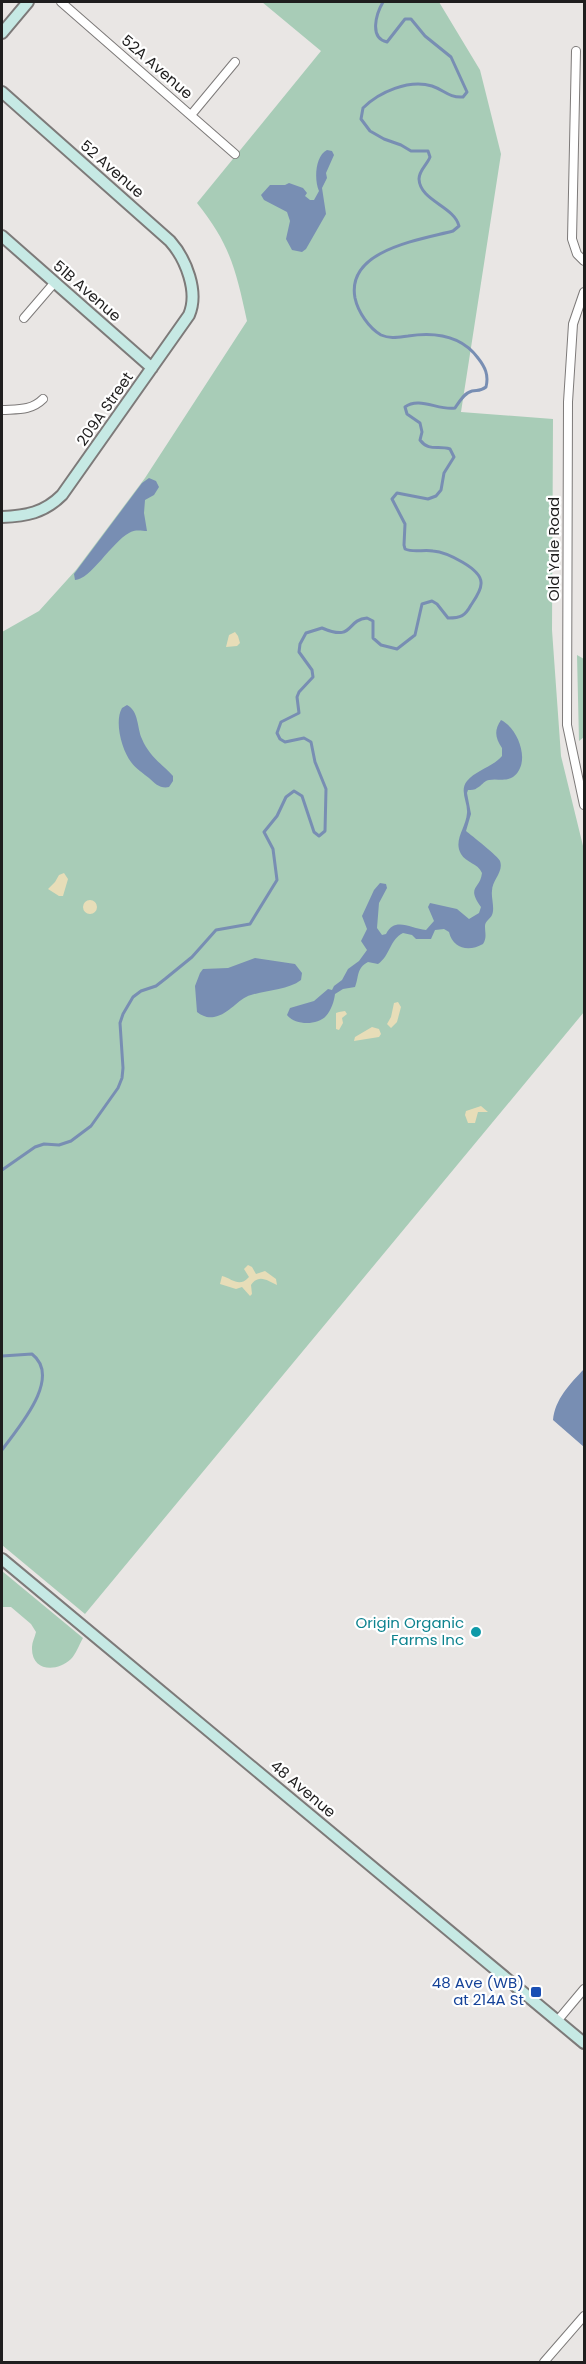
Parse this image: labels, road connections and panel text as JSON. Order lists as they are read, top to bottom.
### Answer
{
  "streets": {
    "main road": [
      "52 Avenue",
      "51B Avenue",
      "209A Street",
      "48 Avenue"
    ],
    "street": ["52A Avenue", "Old Yale Road"]
  },
  "crossings": [
    ["52 Avenue", "209A Street"],
    ["51B Avenue", "209A Street"]
  ],
  "places": {
    "other": ["Origin Organic Farms Inc"],
    "transit": ["48 Ave (WB) at 214A St"]
  }
}
